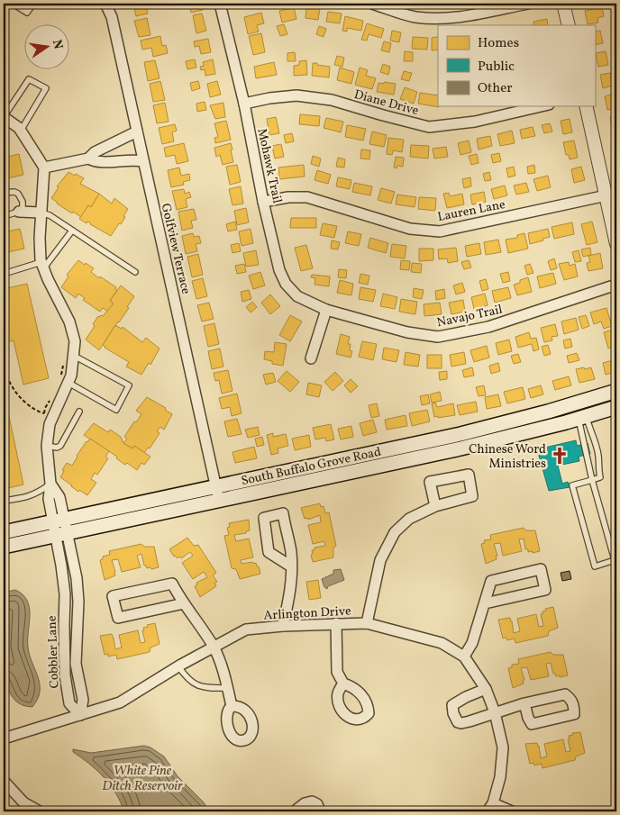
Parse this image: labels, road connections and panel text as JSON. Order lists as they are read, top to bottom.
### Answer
{
  "streets": {
    "main road": ["South Buffalo Grove Road"],
    "street": [
      "Diane Drive",
      "Mohawk Trail",
      "Lauren Lane",
      "Golfview Terrace",
      "Navajo Trail",
      "Arlington Drive",
      "Cobbler Lane"
    ]
  },
  "crossings": [
    ["Diane Drive", "Mohawk Trail"],
    ["Mohawk Trail", "Lauren Lane"],
    ["Mohawk Trail", "Navajo Trail"],
    ["Golfview Terrace", "South Buffalo Grove Road"],
    ["South Buffalo Grove Road", "Cobbler Lane"],
    ["Arlington Drive", "Cobbler Lane"]
  ],
  "water": ["White Pine Ditch Reservoir"],
  "places": {
    "church": ["Chinese Word Ministries"]
  },
  "legend": ["Homes", "Public", "Other"],
  "north": "right"
}
